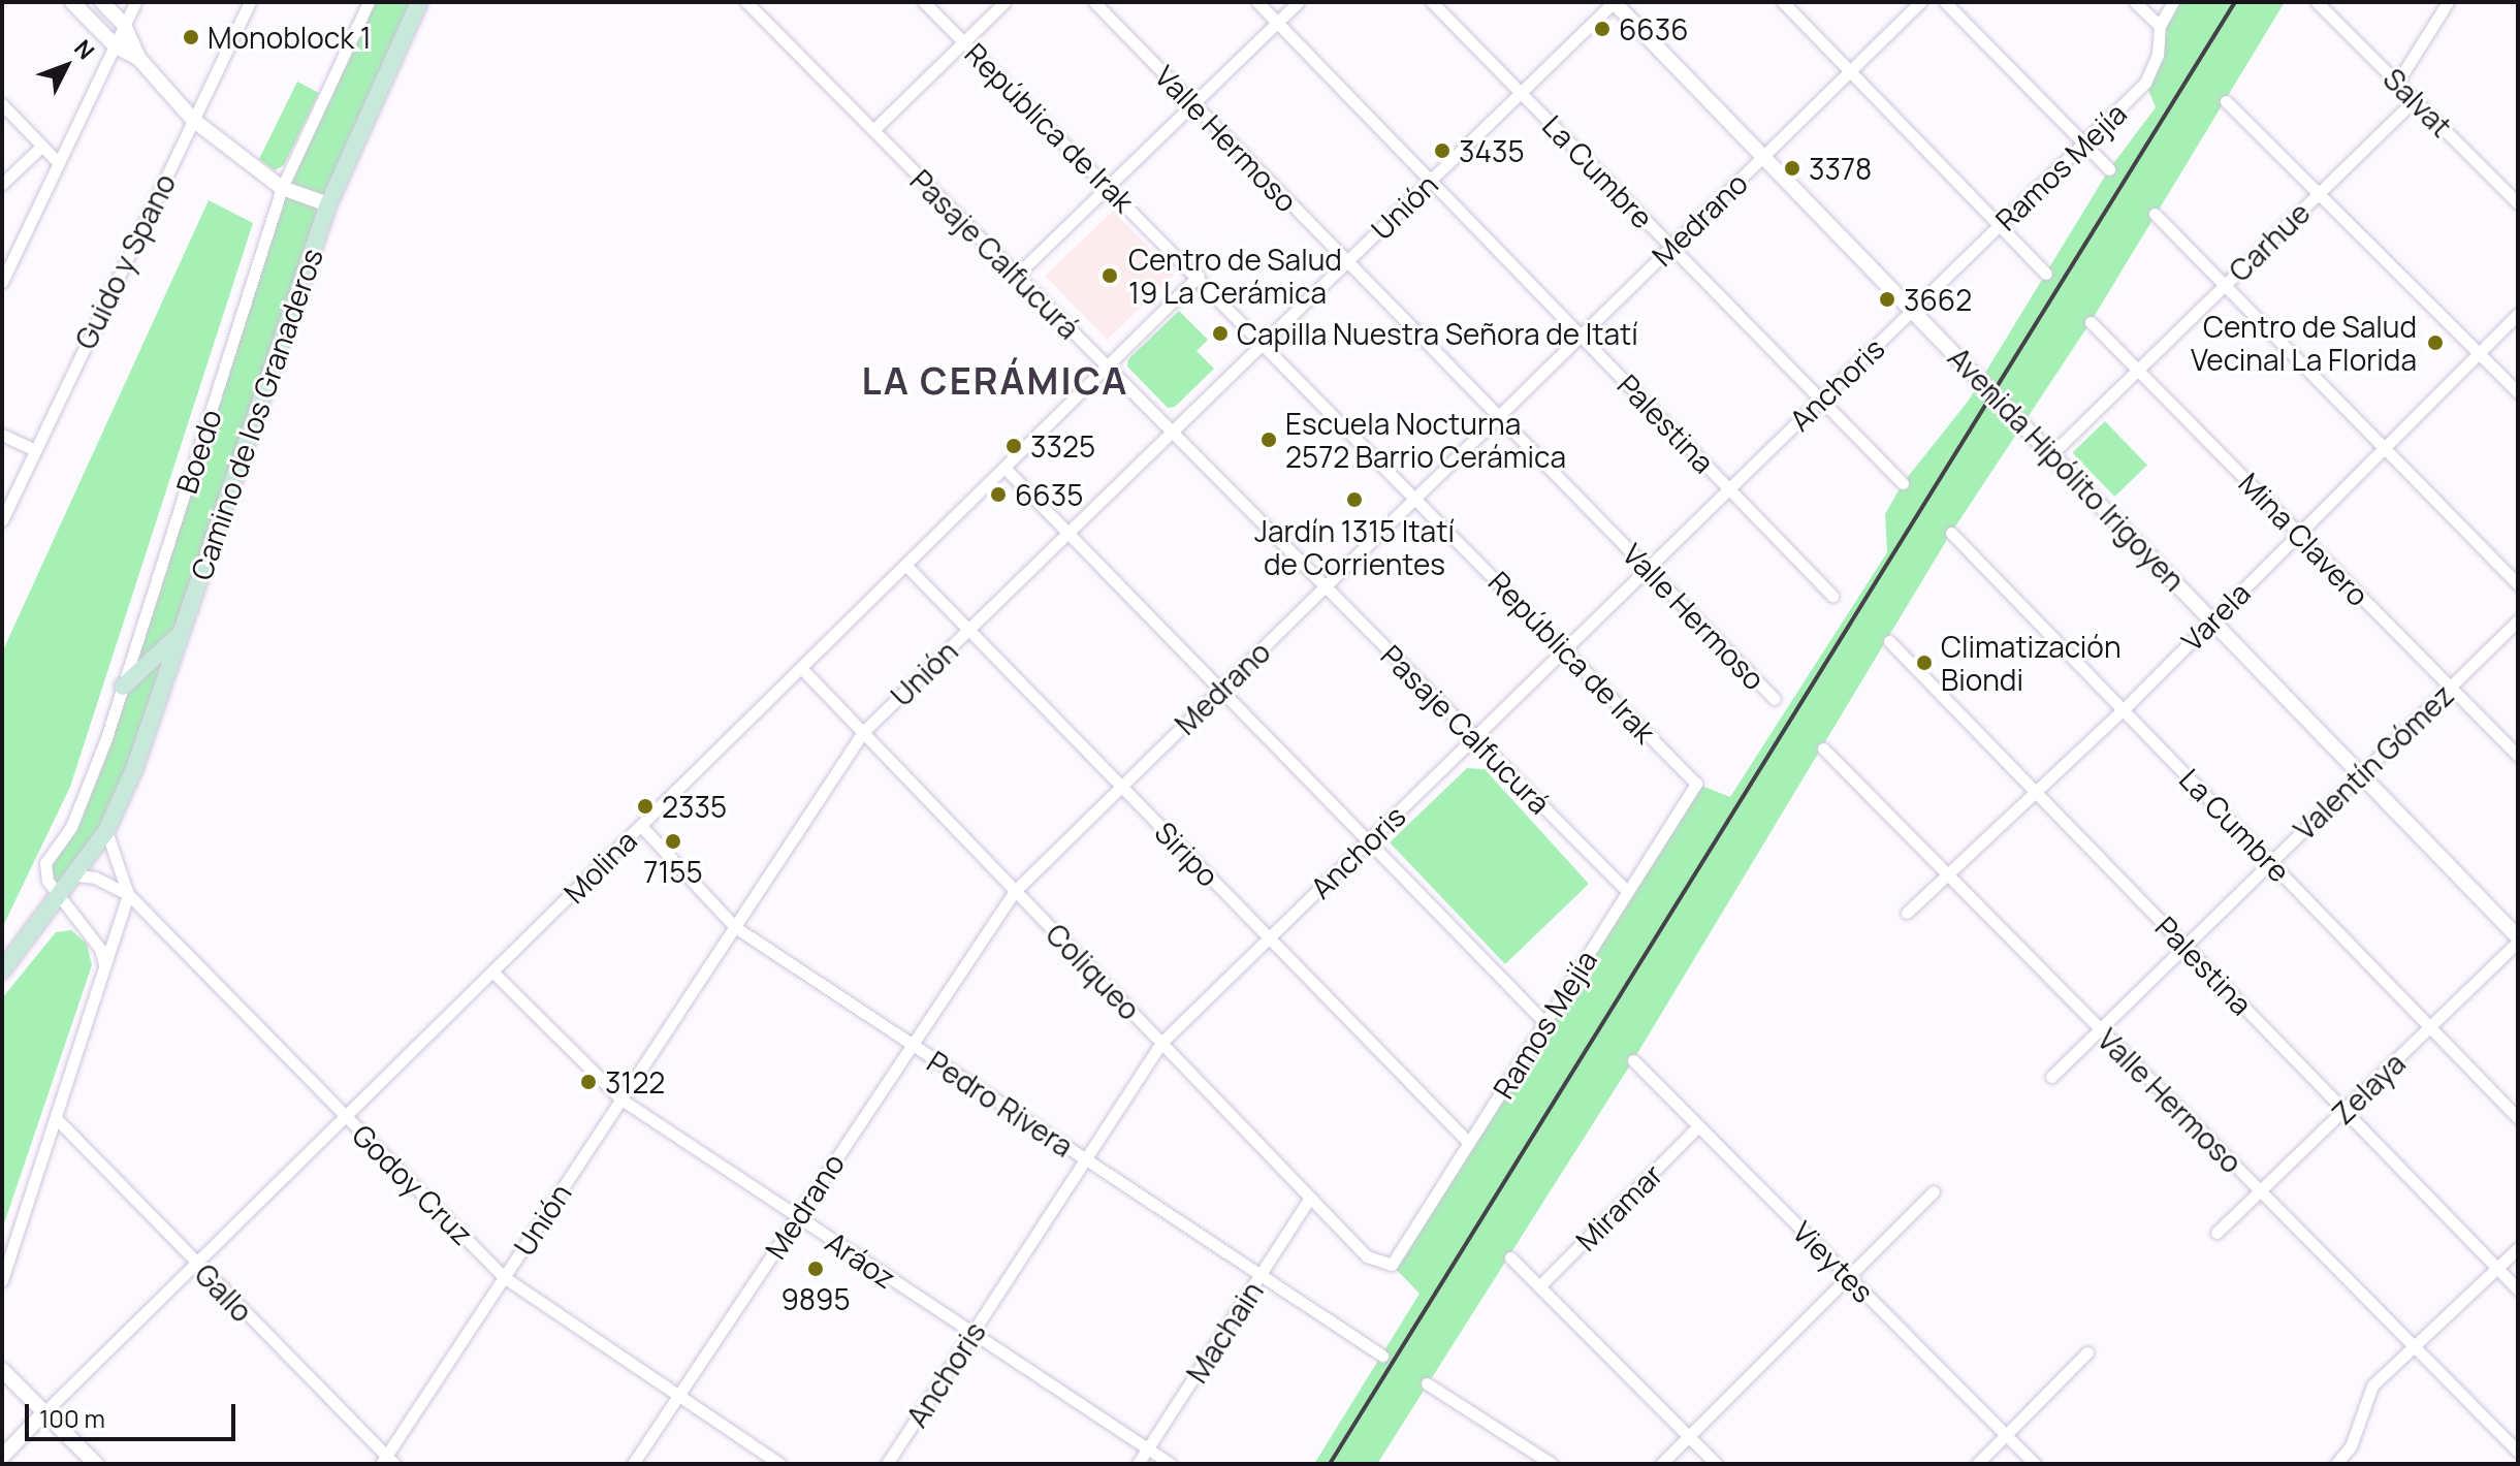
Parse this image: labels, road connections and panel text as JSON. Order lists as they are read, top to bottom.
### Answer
{
  "streets": {
    "main road": ["Camino de los Granaderos"],
    "street": [
      "Salvat",
      "República de Irak",
      "Valle Hermoso",
      "Ramos Mejía",
      "La Cumbre",
      "Unión",
      "Medrano",
      "Carhue",
      "Pasaje Calfucurá",
      "Guido y Spano",
      "Anchoris",
      "Palestina",
      "Boedo",
      "Avenida Hipólito Irigoyen",
      "Mina Clavero",
      "Varela",
      "Valentín Gómez",
      "Siripo",
      "Molina",
      "Coliqueo",
      "Zelaya",
      "Pedro Rivera",
      "Godoy Cruz",
      "Miramar",
      "Aráoz",
      "Vieytes",
      "Gallo",
      "Machain"
    ]
  },
  "crossings": [
    ["Salvat", "Carhue"],
    ["República de Irak", "Ramos Mejía"],
    ["República de Irak", "Unión"],
    ["República de Irak", "Medrano"],
    ["República de Irak", "Anchoris"],
    ["República de Irak", "Molina"],
    ["Valle Hermoso", "Unión"],
    ["Valle Hermoso", "Medrano"],
    ["Valle Hermoso", "Anchoris"],
    ["Valle Hermoso", "Varela"],
    ["Valle Hermoso", "Valentín Gómez"],
    ["Valle Hermoso", "Zelaya"],
    ["Ramos Mejía", "Pasaje Calfucurá"],
    ["Ramos Mejía", "Anchoris"],
    ["Ramos Mejía", "Avenida Hipólito Irigoyen"],
    ["Ramos Mejía", "Siripo"],
    ["Ramos Mejía", "Coliqueo"],
    ["La Cumbre", "Unión"],
    ["La Cumbre", "Medrano"],
    ["La Cumbre", "Anchoris"],
    ["La Cumbre", "Varela"],
    ["La Cumbre", "Valentín Gómez"],
    ["La Cumbre", "Zelaya"],
    ["Unión", "Pasaje Calfucurá"],
    ["Unión", "Palestina"],
    ["Unión", "Avenida Hipólito Irigoyen"],
    ["Unión", "Siripo"],
    ["Unión", "Coliqueo"],
    ["Unión", "Pedro Rivera"],
    ["Unión", "Godoy Cruz"],
    ["Unión", "Aráoz"],
    ["Unión", "Gallo"],
    ["Medrano", "Pasaje Calfucurá"],
    ["Medrano", "Palestina"],
    ["Medrano", "Avenida Hipólito Irigoyen"],
    ["Medrano", "Siripo"],
    ["Medrano", "Coliqueo"],
    ["Medrano", "Pedro Rivera"],
    ["Medrano", "Godoy Cruz"],
    ["Medrano", "Aráoz"],
    ["Carhue", "Avenida Hipólito Irigoyen"],
    ["Carhue", "Mina Clavero"],
    ["Pasaje Calfucurá", "Anchoris"],
    ["Pasaje Calfucurá", "Molina"],
    ["Anchoris", "Palestina"],
    ["Anchoris", "Avenida Hipólito Irigoyen"],
    ["Anchoris", "Siripo"],
    ["Anchoris", "Coliqueo"],
    ["Anchoris", "Pedro Rivera"],
    ["Anchoris", "Aráoz"],
    ["Camino de los Granaderos", "Godoy Cruz"],
    ["Palestina", "Varela"],
    ["Palestina", "Valentín Gómez"],
    ["Palestina", "Zelaya"],
    ["Avenida Hipólito Irigoyen", "Varela"],
    ["Avenida Hipólito Irigoyen", "Valentín Gómez"],
    ["Avenida Hipólito Irigoyen", "Zelaya"],
    ["Mina Clavero", "Varela"],
    ["Mina Clavero", "Valentín Gómez"],
    ["Siripo", "Molina"],
    ["Molina", "Coliqueo"],
    ["Molina", "Pedro Rivera"],
    ["Molina", "Godoy Cruz"],
    ["Molina", "Aráoz"],
    ["Molina", "Gallo"],
    ["Coliqueo", "Machain"],
    ["Pedro Rivera", "Machain"],
    ["Miramar", "Vieytes"],
    ["Aráoz", "Machain"]
  ],
  "districts": ["LA CERÁMICA"],
  "places": [
    "6636",
    "Monoblock 1",
    "3435",
    "3378",
    "Centro de Salud 19 La Cerámica",
    "3662",
    "Capilla Nuestra Señora de Itatí",
    "Centro de Salud Vecinal La Florida",
    "Escuela Nocturna 2572 Barrio Cerámica",
    "3325",
    "6635",
    "Jardín 1315 Itatí de Corrientes",
    "Climatización Biondi",
    "2335",
    "7155",
    "3122",
    "9895"
  ],
  "scale_bar": "100 m",
  "north": "top right"
}
